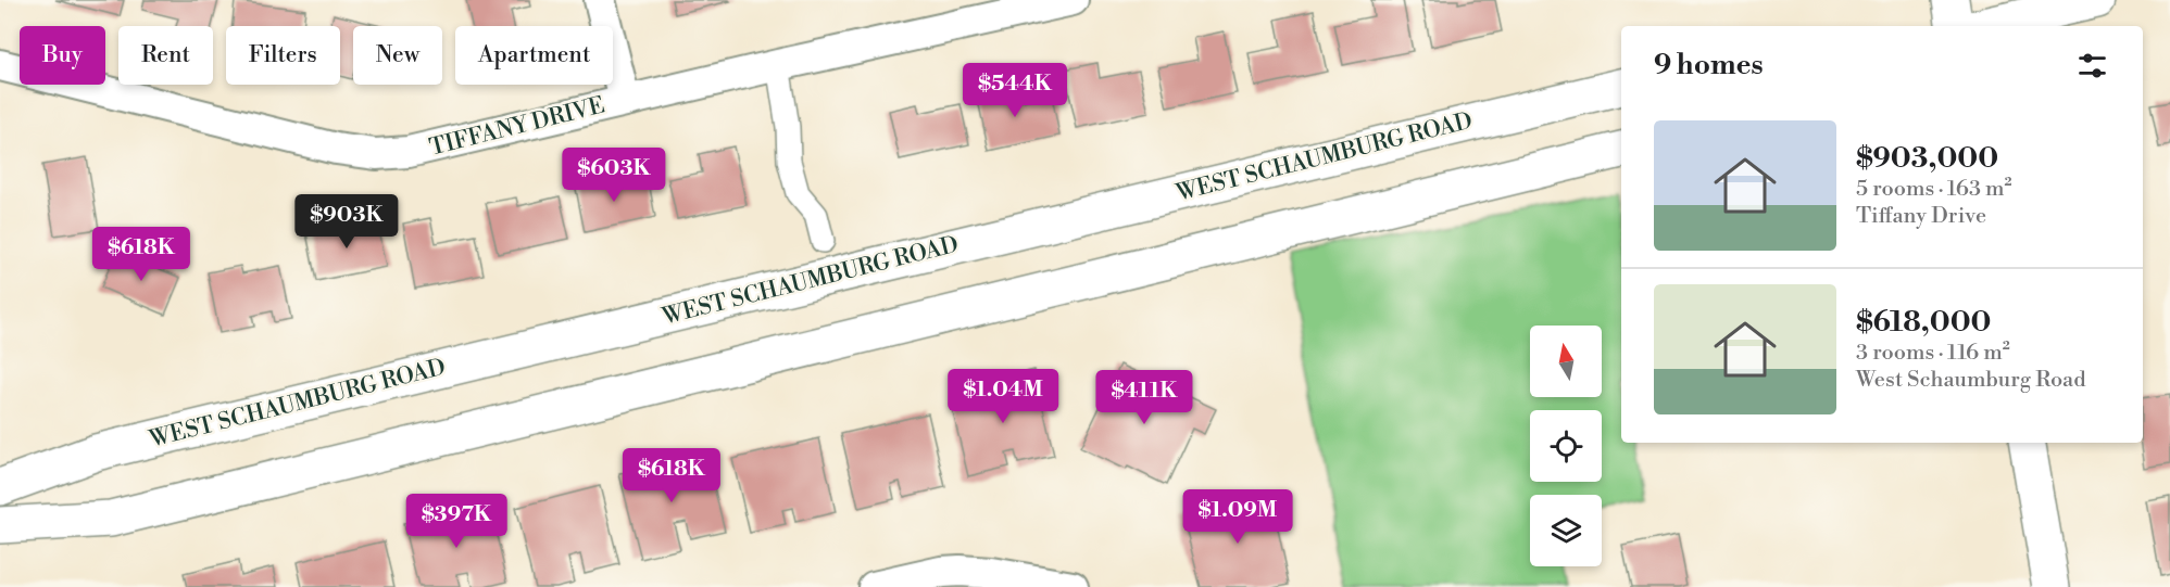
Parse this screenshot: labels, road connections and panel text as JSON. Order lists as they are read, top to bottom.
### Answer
{
  "streets": {
    "main road": ["WEST SCHAUMBURG ROAD"],
    "street": ["TIFFANY DRIVE"]
  },
  "north": "top",
  "page": {
    "chip": [
      "Buy",
      "Rent",
      "Filters",
      "New",
      "Apartment"
    ],
    "heading": "9 homes",
    "price": [
      "$544K",
      "$603K",
      "$903K",
      "$618K",
      "$1.04M",
      "$411K",
      "$618K",
      "$1.09M",
      "$397K"
    ],
    "list": [
      {
        "name": "$903,000",
        "note": "5 rooms · 163 m² · Tiffany Drive"
      },
      {
        "name": "$618,000",
        "note": "3 rooms · 116 m² · West Schaumburg Road"
      }
    ]
  }
}
